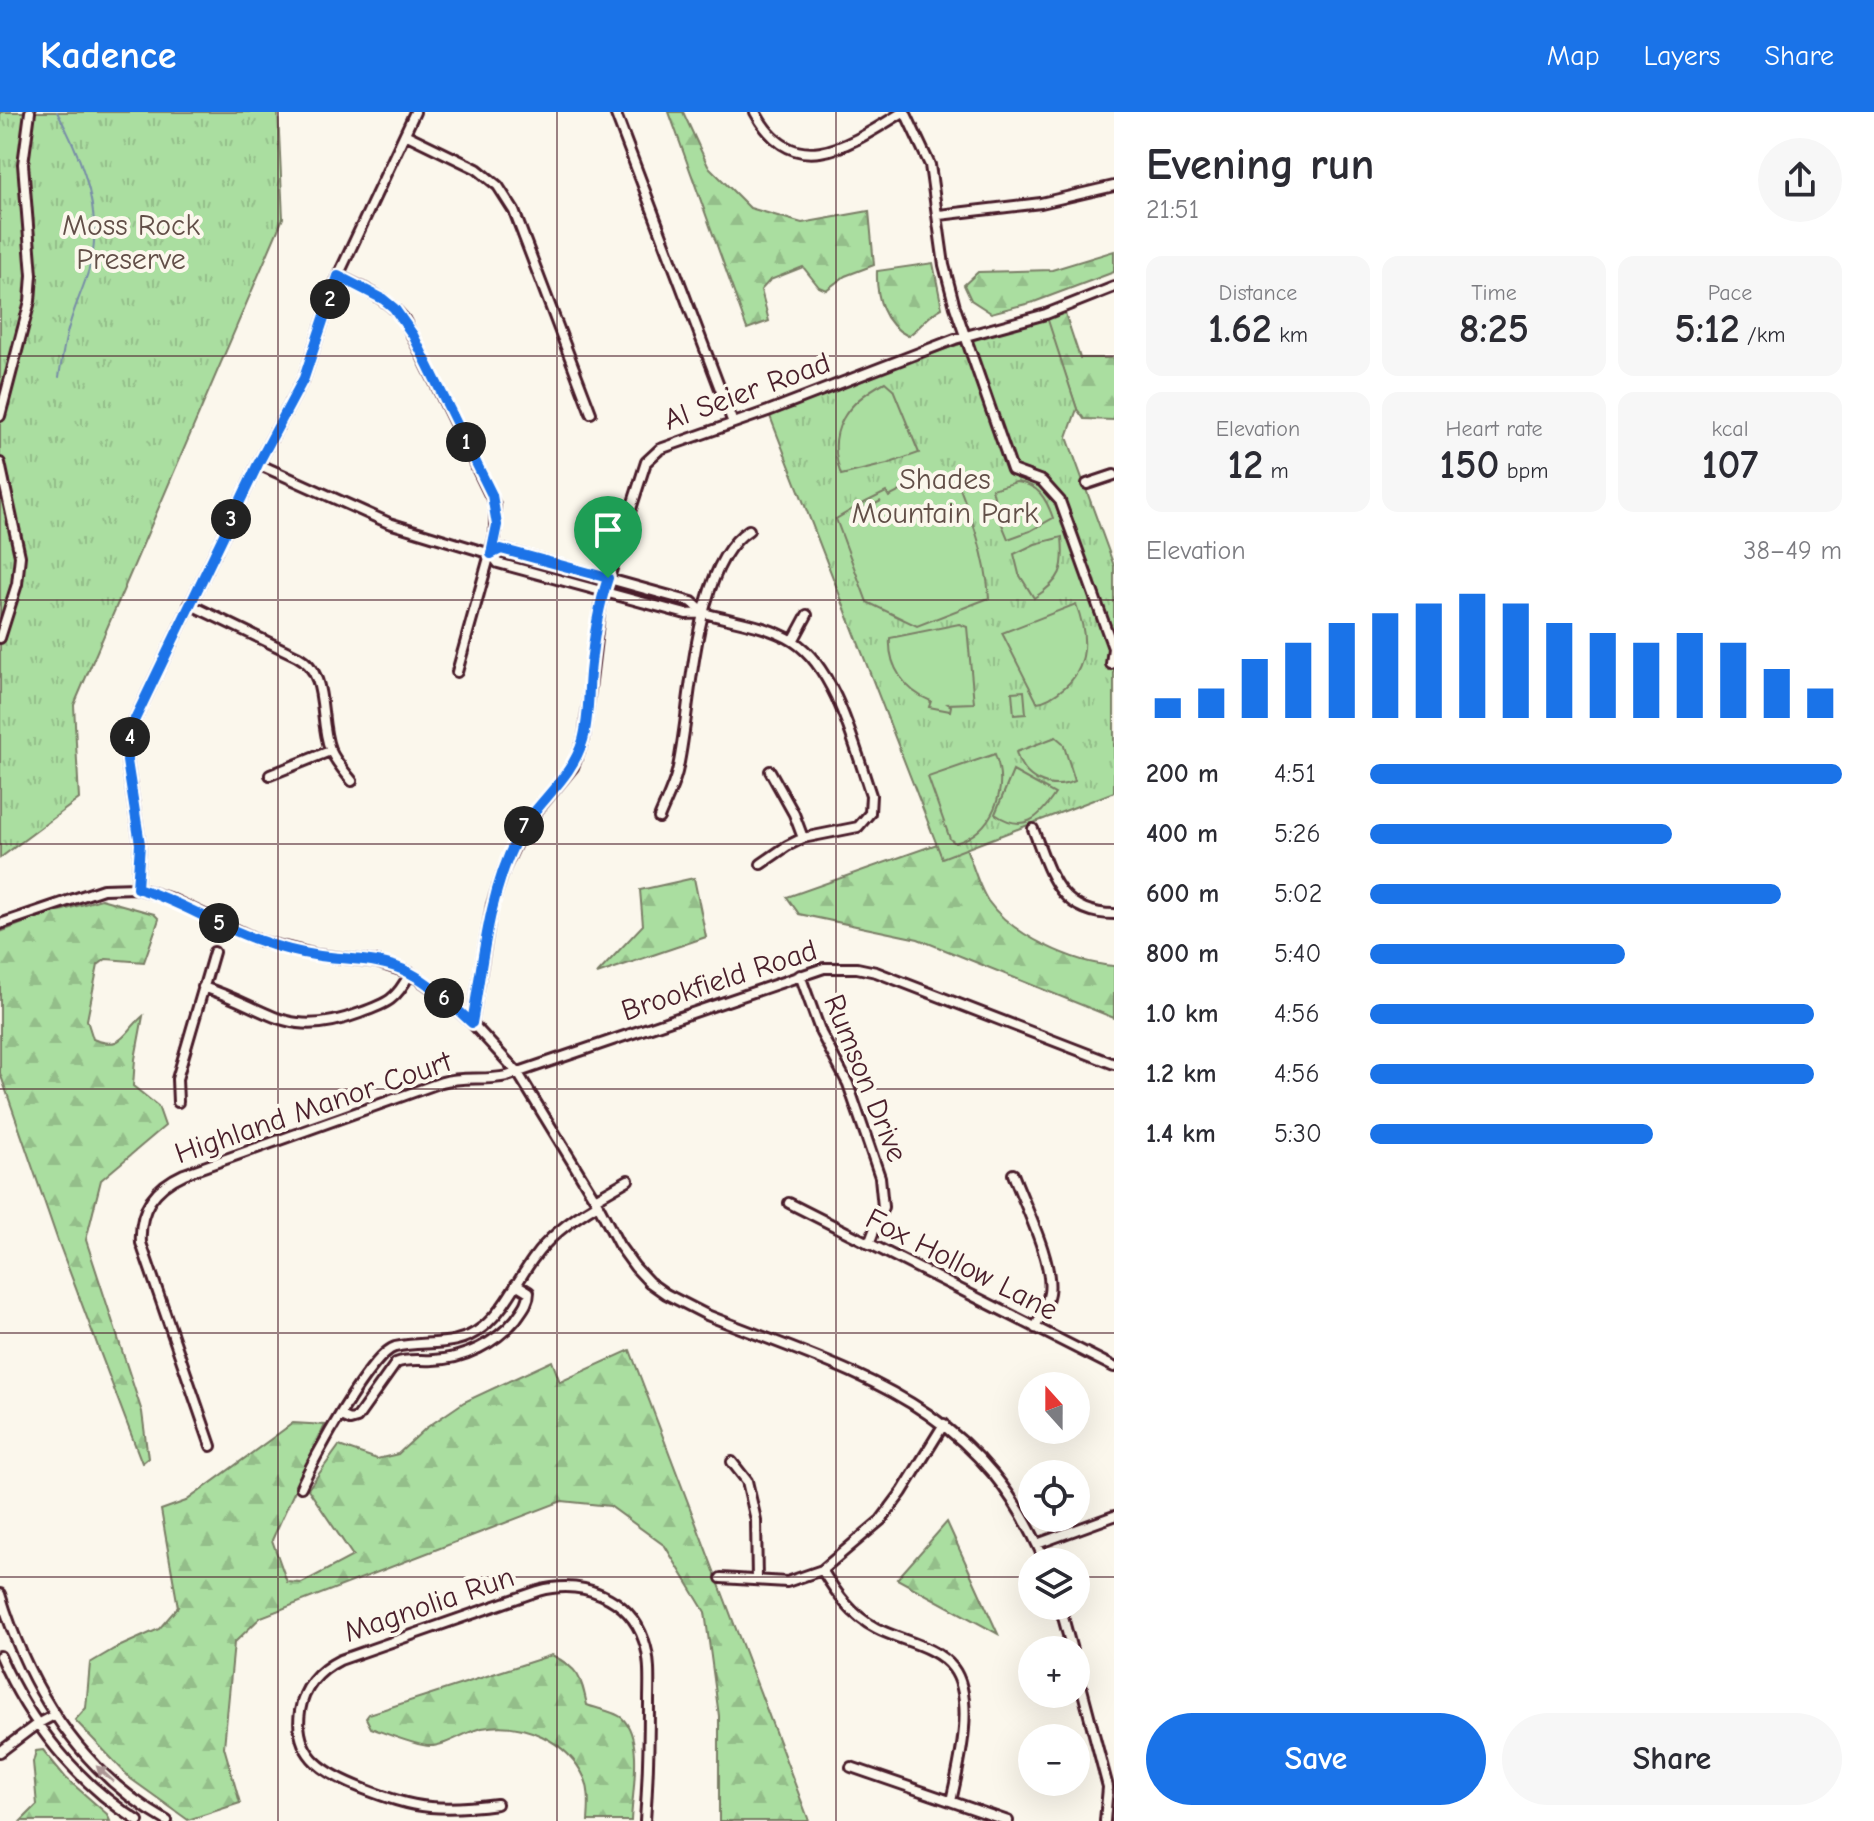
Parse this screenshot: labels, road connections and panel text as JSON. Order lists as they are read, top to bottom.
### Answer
{
  "streets": {
    "street": [
      "Al Seier Road",
      "Brookfield Road",
      "Rumson Drive",
      "Highland Manor Court",
      "Fox Hollow Lane",
      "Magnolia Run"
    ]
  },
  "crossings": [
    ["Brookfield Road", "Rumson Drive"],
    ["Brookfield Road", "Highland Manor Court"],
    ["Rumson Drive", "Fox Hollow Lane"]
  ],
  "parks": ["Moss Rock Preserve", "Shades Mountain Park"],
  "north": "top",
  "page": {
    "header": "Kadence",
    "nav": ["Map", "Layers", "Share"],
    "heading": ["Evening run", "21:51"],
    "stats": [
      ["Distance", "1.62 km"],
      ["Time", "8:25"],
      ["Pace", "5:12 /km"],
      ["Elevation", "12 m"],
      ["Heart rate", "150 bpm"],
      ["kcal", "107"]
    ],
    "pins": [
      "2",
      "1",
      "3",
      "4",
      "7",
      "5",
      "6"
    ],
    "chart": ["Elevation", "38–49 m"],
    "list": [
      {
        "name": "200 m",
        "note": "4:51"
      },
      {
        "name": "400 m",
        "note": "5:26"
      },
      {
        "name": "600 m",
        "note": "5:02"
      },
      {
        "name": "800 m",
        "note": "5:40"
      },
      {
        "name": "1.0 km",
        "note": "4:56"
      },
      {
        "name": "1.2 km",
        "note": "4:56"
      },
      {
        "name": "1.4 km",
        "note": "5:30"
      }
    ],
    "map_buttons": ["+", "−"],
    "buttons": ["Save", "Share"]
  }
}
